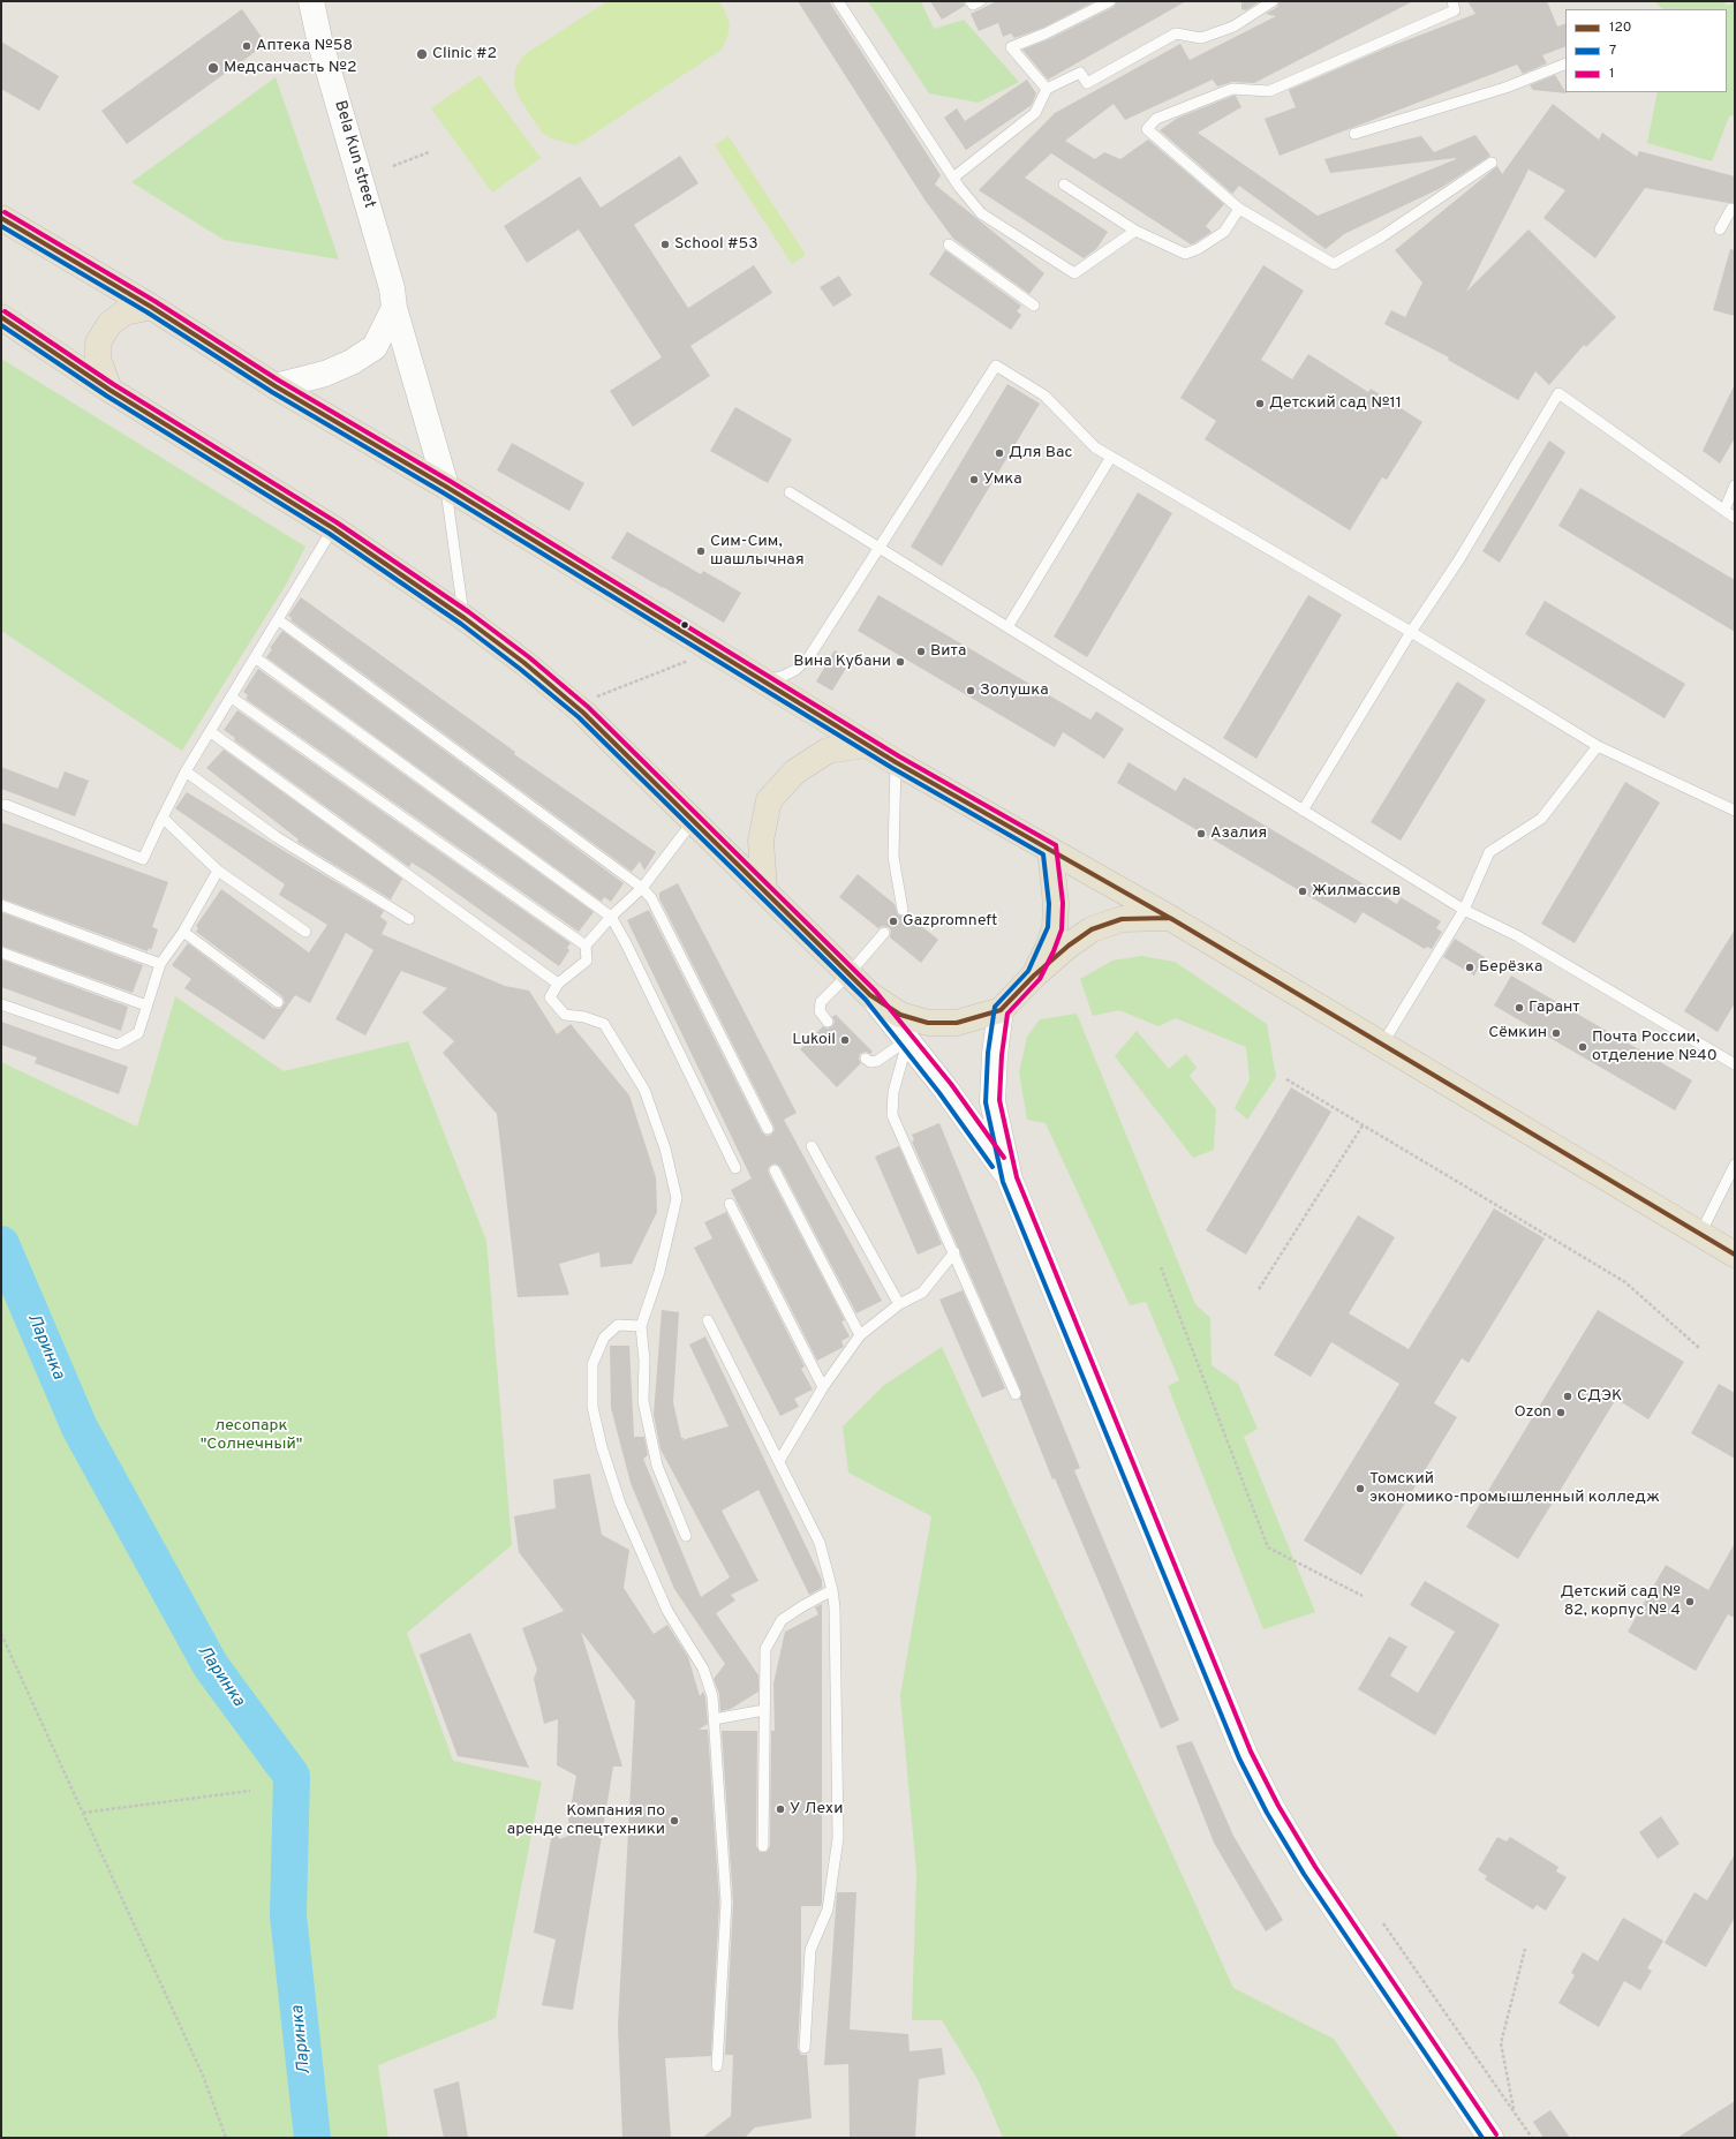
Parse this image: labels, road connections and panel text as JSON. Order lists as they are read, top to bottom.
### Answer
{
  "streets": {
    "main road": ["Bela Kun street"]
  },
  "water": ["Ларинка"],
  "parks": ["лесопарк \"Солнечный\""],
  "places": [
    "Аптека №58",
    "Clinic #2",
    "Медсанчасть №2",
    "School #53",
    "Детский сад №11",
    "Для Вас",
    "Умка",
    "Сим-Сим, шашлычная",
    "Вита",
    "Вина Кубани",
    "Золушка",
    "Азалия",
    "Жилмассив",
    "Gazpromneft",
    "Берёзка",
    "Гарант",
    "Сёмкин",
    "Lukoil",
    "Почта России, отделение №40",
    "СДЭК",
    "Ozon",
    "Томский экономико-промышленный колледж",
    "Детский сад № 82, корпус № 4",
    "У Лехи",
    "Компания по аренде спецтехники"
  ],
  "lines": ["transit line 1", "transit line 120", "transit line 7"],
  "legend": ["120", "7", "1"]
}
